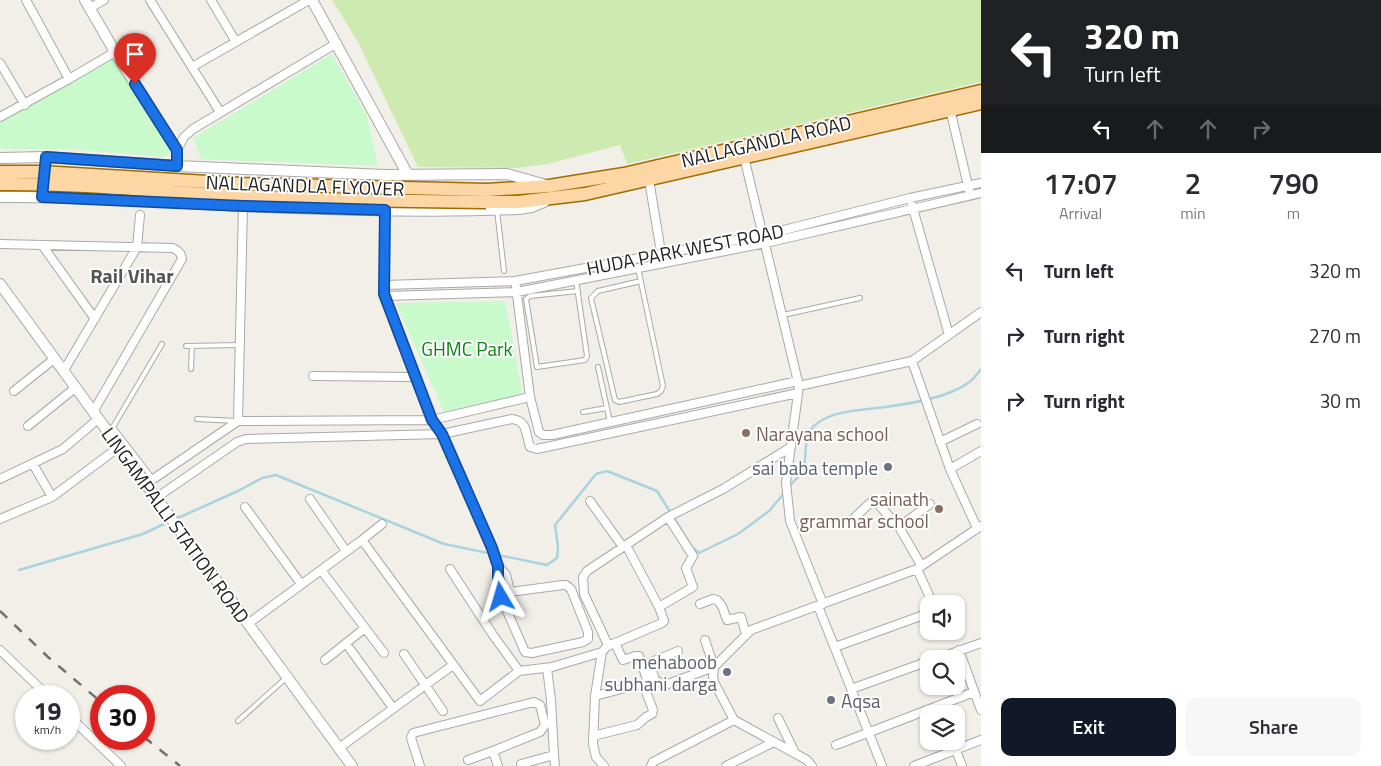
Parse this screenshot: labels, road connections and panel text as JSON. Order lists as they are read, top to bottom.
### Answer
{
  "streets": {
    "main road": ["NALLAGANDLA ROAD", "NALLAGANDLA FLYOVER"],
    "street": ["HUDA PARK WEST ROAD", "LINGAMPALLI STATION ROAD"]
  },
  "crossings": [
    ["NALLAGANDLA ROAD", "NALLAGANDLA FLYOVER"]
  ],
  "districts": ["Rail Vihar"],
  "parks": ["GHMC Park"],
  "places": [
    "Narayana school",
    "sai baba temple",
    "sainath grammar school",
    "mehaboob subhani darga",
    "Aqsa"
  ],
  "page": {
    "turn": ["320 m", "Turn left"],
    "eta": [
      "17:07",
      "Arrival",
      "2",
      "min",
      "790",
      "m"
    ],
    "list": [
      {
        "name": "Turn left",
        "value": "320 m"
      },
      {
        "name": "Turn right",
        "value": "270 m"
      },
      {
        "name": "Turn right",
        "value": "30 m"
      }
    ],
    "speed": "19 km/h",
    "limit": "30",
    "buttons": ["Exit", "Share"]
  }
}
